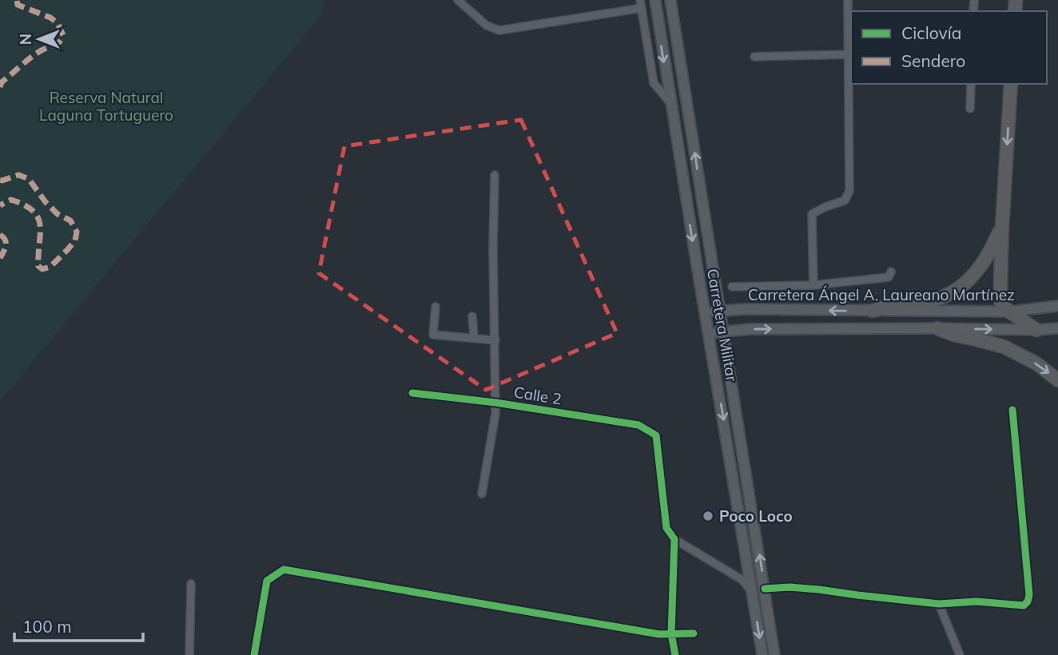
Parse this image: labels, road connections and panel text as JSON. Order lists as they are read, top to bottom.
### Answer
{
  "streets": {
    "main road": ["Carretera Ángel A. Laureano Martínez", "Carretera Militar"],
    "street": ["Calle 2"]
  },
  "crossings": [
    ["Carretera Ángel A. Laureano Martínez", "Carretera Militar"]
  ],
  "parks": ["Reserva Natural Laguna Tortuguero"],
  "places": ["Poco Loco"],
  "legend": ["Ciclovía", "Sendero"],
  "scale_bar": "100 m",
  "north": "left"
}
